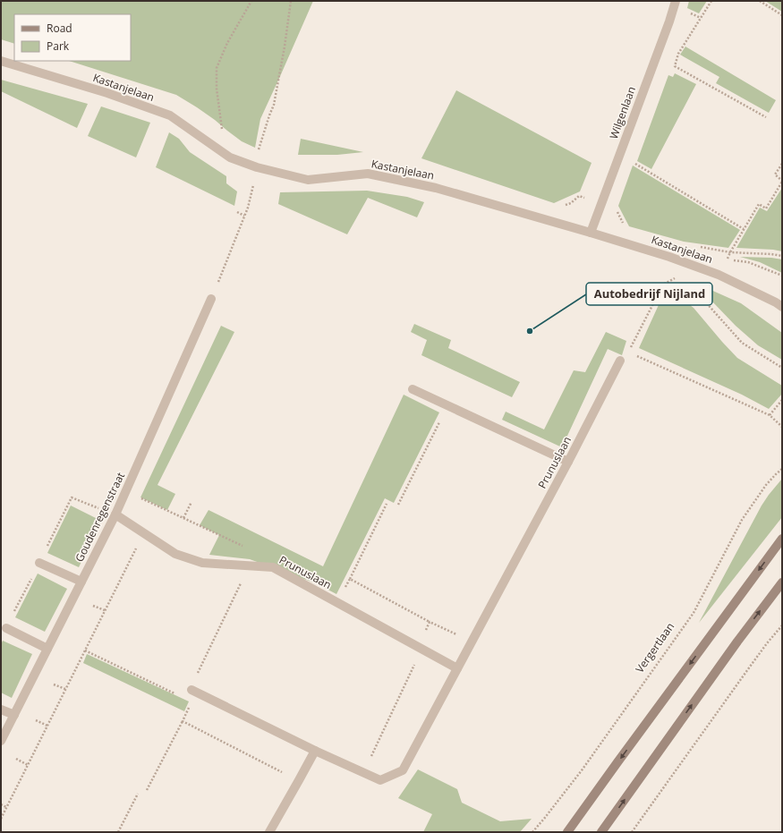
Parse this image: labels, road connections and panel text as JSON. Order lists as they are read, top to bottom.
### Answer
{
  "streets": {
    "street": [
      "Kastanjelaan",
      "Wilgenlaan",
      "Prunuslaan",
      "Goudenregenstraat"
    ],
    "path": ["Vergertlaan"]
  },
  "crossings": [
    ["Kastanjelaan", "Wilgenlaan"],
    ["Prunuslaan", "Goudenregenstraat"]
  ],
  "places": ["Autobedrijf Nijland"],
  "legend": ["Road", "Park"]
}
